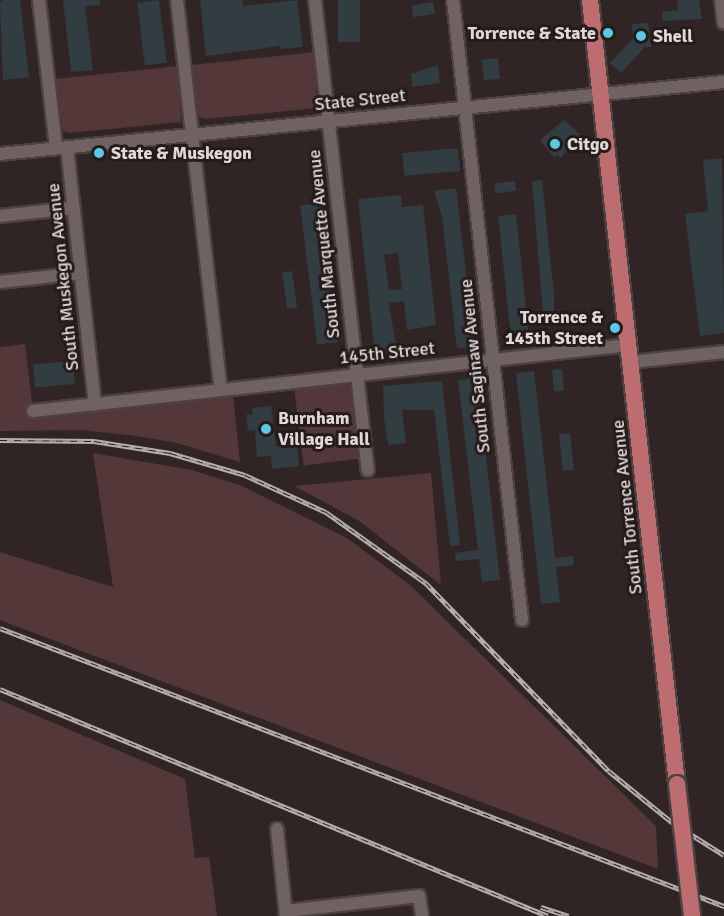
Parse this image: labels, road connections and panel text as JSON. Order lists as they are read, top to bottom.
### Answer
{
  "streets": {
    "main road": ["South Torrence Avenue"],
    "street": [
      "State Street",
      "South Marquette Avenue",
      "South Muskegon Avenue",
      "145th Street",
      "South Saginaw Avenue"
    ]
  },
  "crossings": [
    ["State Street", "South Marquette Avenue"],
    ["State Street", "South Muskegon Avenue"],
    ["State Street", "South Saginaw Avenue"],
    ["State Street", "South Torrence Avenue"],
    ["South Marquette Avenue", "145th Street"],
    ["South Muskegon Avenue", "145th Street"],
    ["145th Street", "South Saginaw Avenue"],
    ["145th Street", "South Torrence Avenue"]
  ],
  "places": [
    "Torrence & State",
    "Shell",
    "Citgo",
    "State & Muskegon",
    "Torrence & 145th Street",
    "Burnham Village Hall"
  ]
}
